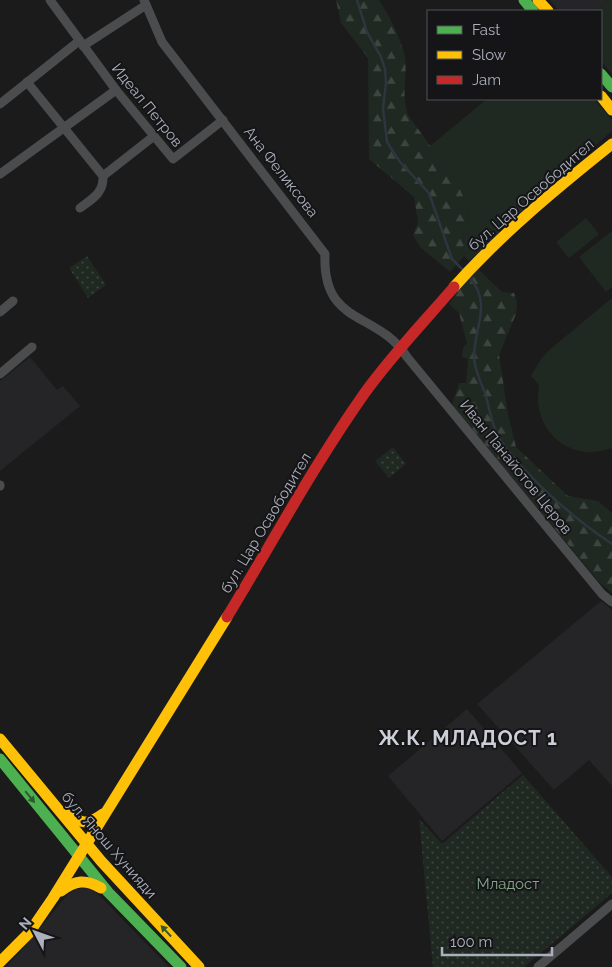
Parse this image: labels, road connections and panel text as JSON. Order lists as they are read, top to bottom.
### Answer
{
  "streets": {
    "main road": ["бул. Цар Освободител", "бул. Янош Хунияди"],
    "street": ["Идеал Петров", "Ана Феликсова", "Иван Панайотов Церов"]
  },
  "crossings": [
    ["Идеал Петров", "Ана Феликсова"],
    ["Ана Феликсова", "бул. Цар Освободител"],
    ["Ана Феликсова", "Иван Панайотов Церов"],
    ["бул. Цар Освободител", "Иван Панайотов Церов"],
    ["бул. Цар Освободител", "бул. Янош Хунияди"]
  ],
  "districts": ["Ж.К. МЛАДОСТ 1"],
  "parks": ["Младост"],
  "legend": ["Fast", "Slow", "Jam"],
  "scale_bar": "100 m",
  "north": "top left"
}
